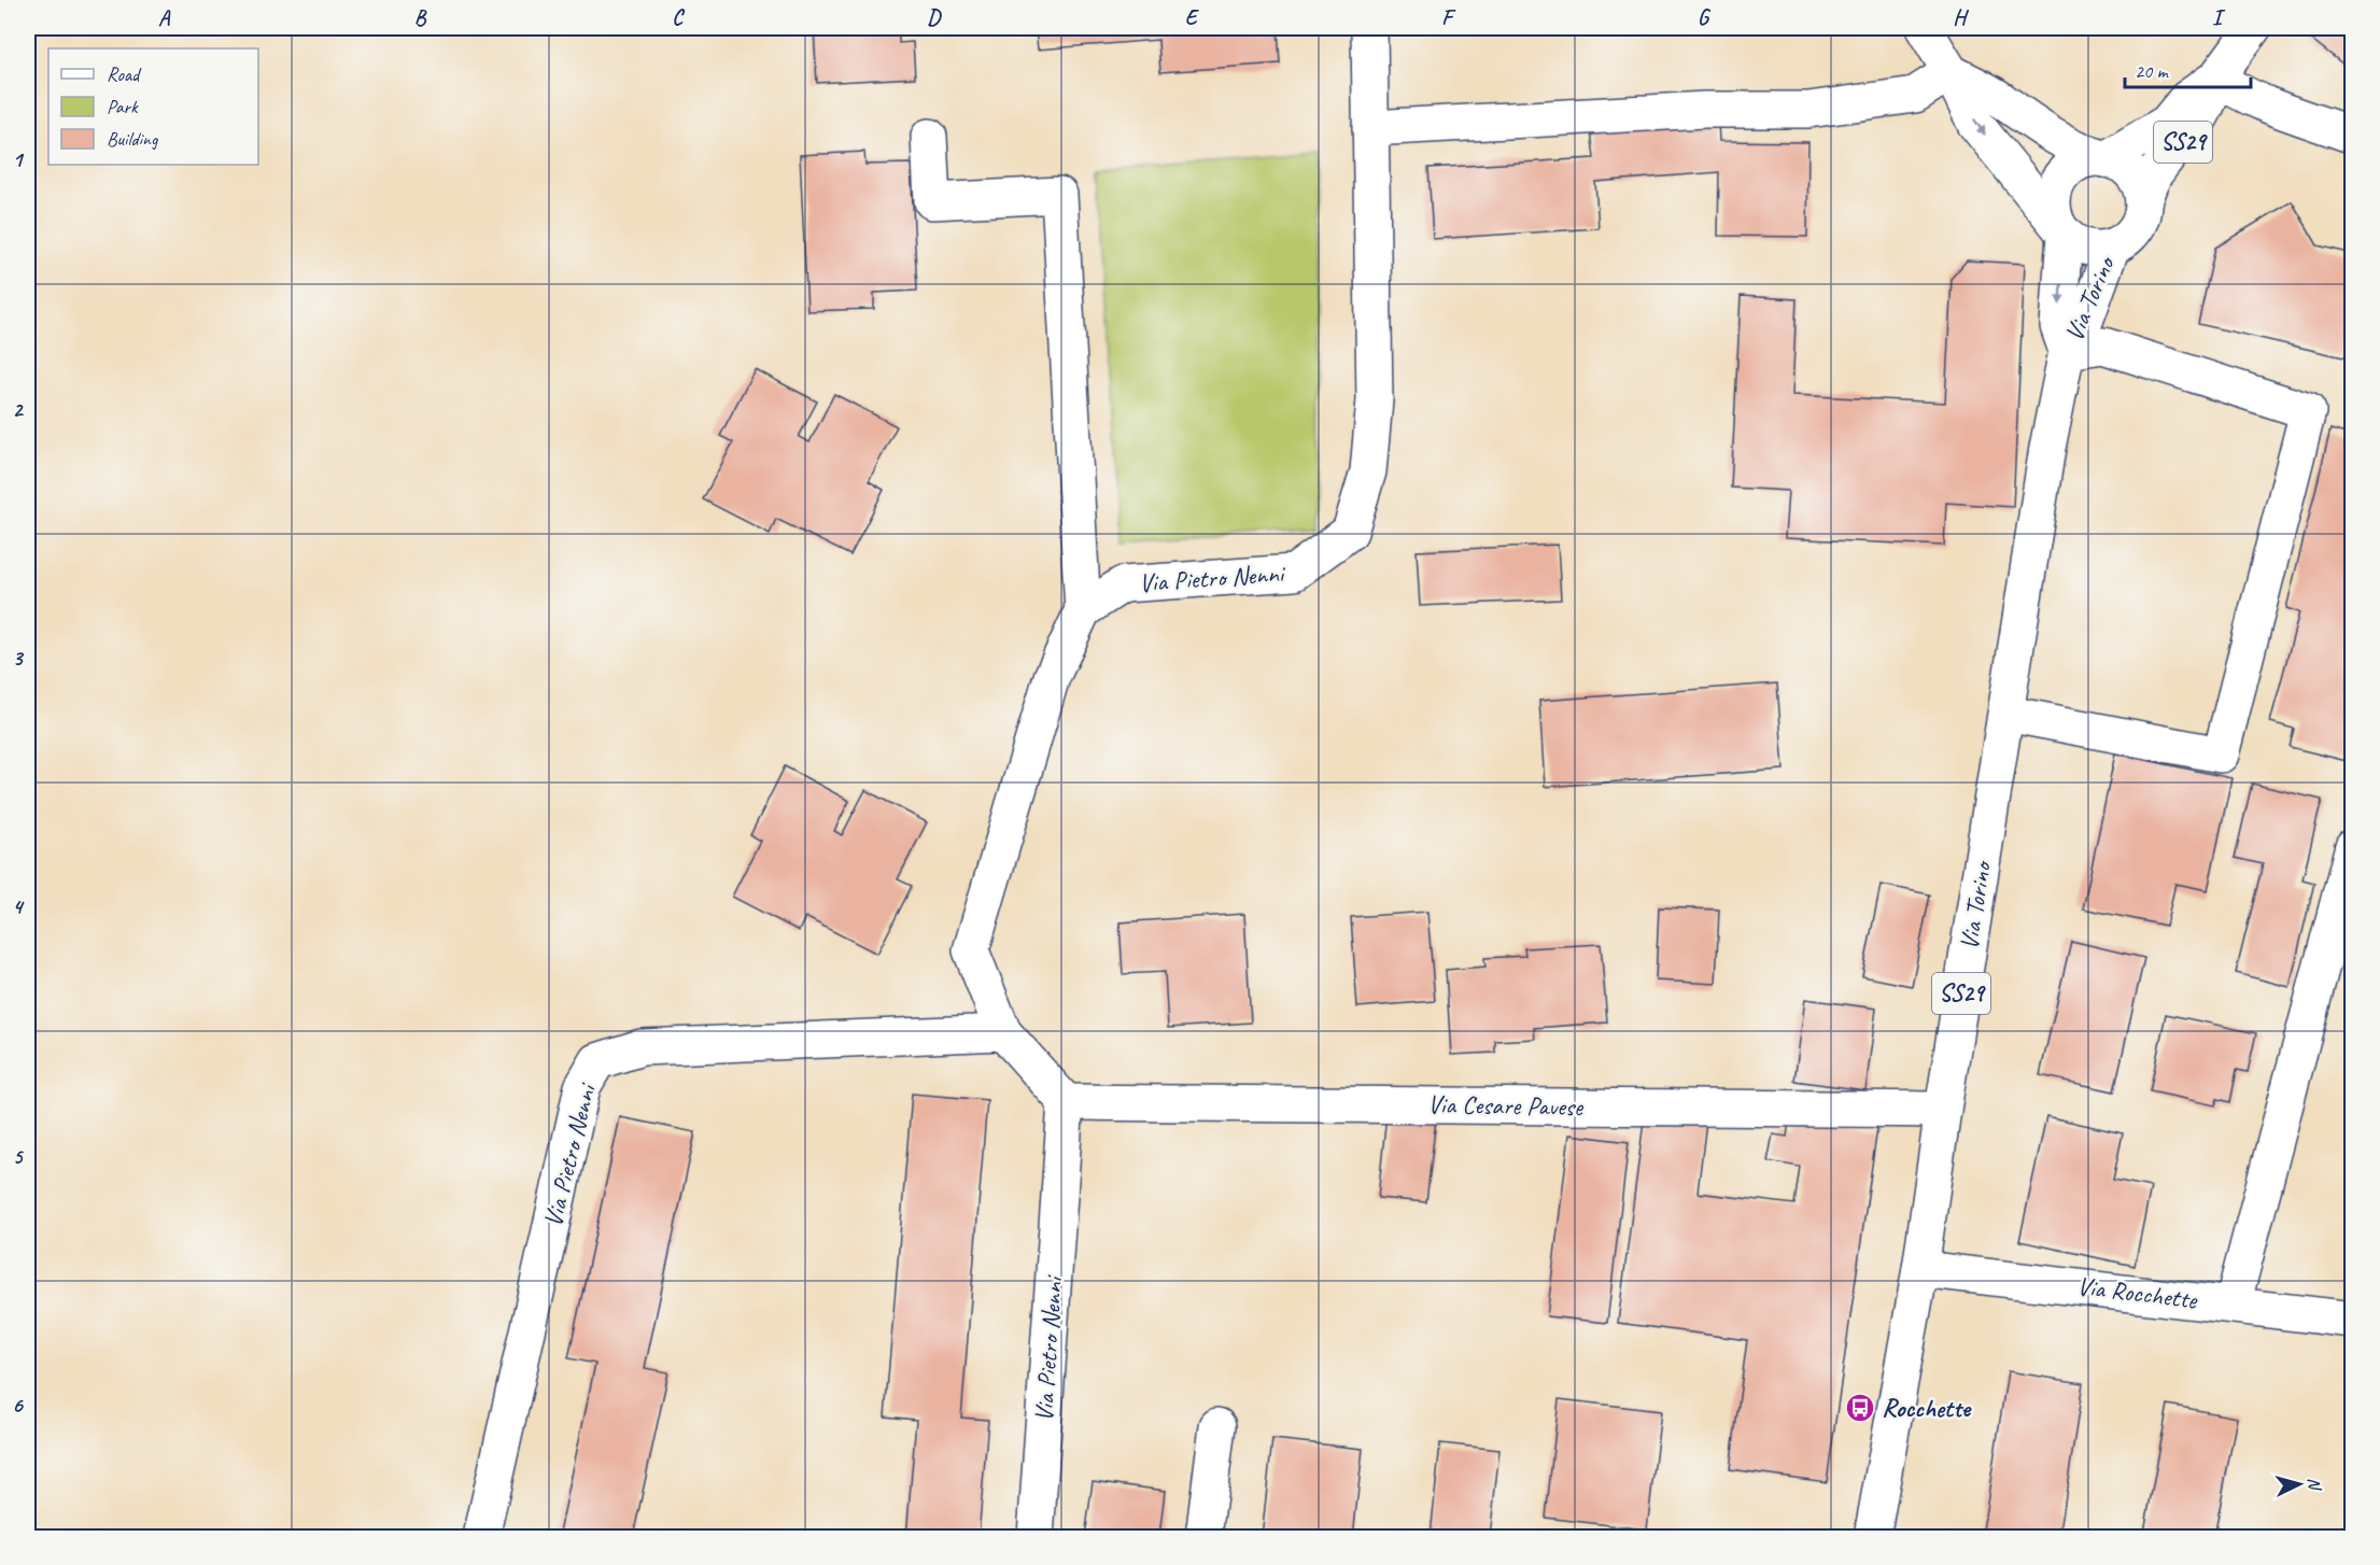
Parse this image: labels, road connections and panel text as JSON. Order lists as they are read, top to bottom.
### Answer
{
  "streets": {
    "street": [
      "SS29",
      "Via Torino",
      "Via Pietro Nenni",
      "Via Cesare Pavese",
      "Via Rocchette"
    ]
  },
  "crossings": [
    ["Via Torino", "Via Cesare Pavese"],
    ["Via Torino", "Via Rocchette"],
    ["Via Pietro Nenni", "Via Cesare Pavese"]
  ],
  "places": {
    "bus stop": ["Rocchette"]
  },
  "legend": ["Road", "Park", "Building"],
  "scale_bar": "20 m",
  "north": "right",
  "grid": {
    "columns": [
      "A",
      "B",
      "C",
      "D",
      "E",
      "F",
      "G",
      "H",
      "I"
    ],
    "rows": [
      "1",
      "2",
      "3",
      "4",
      "5",
      "6"
    ]
  }
}
